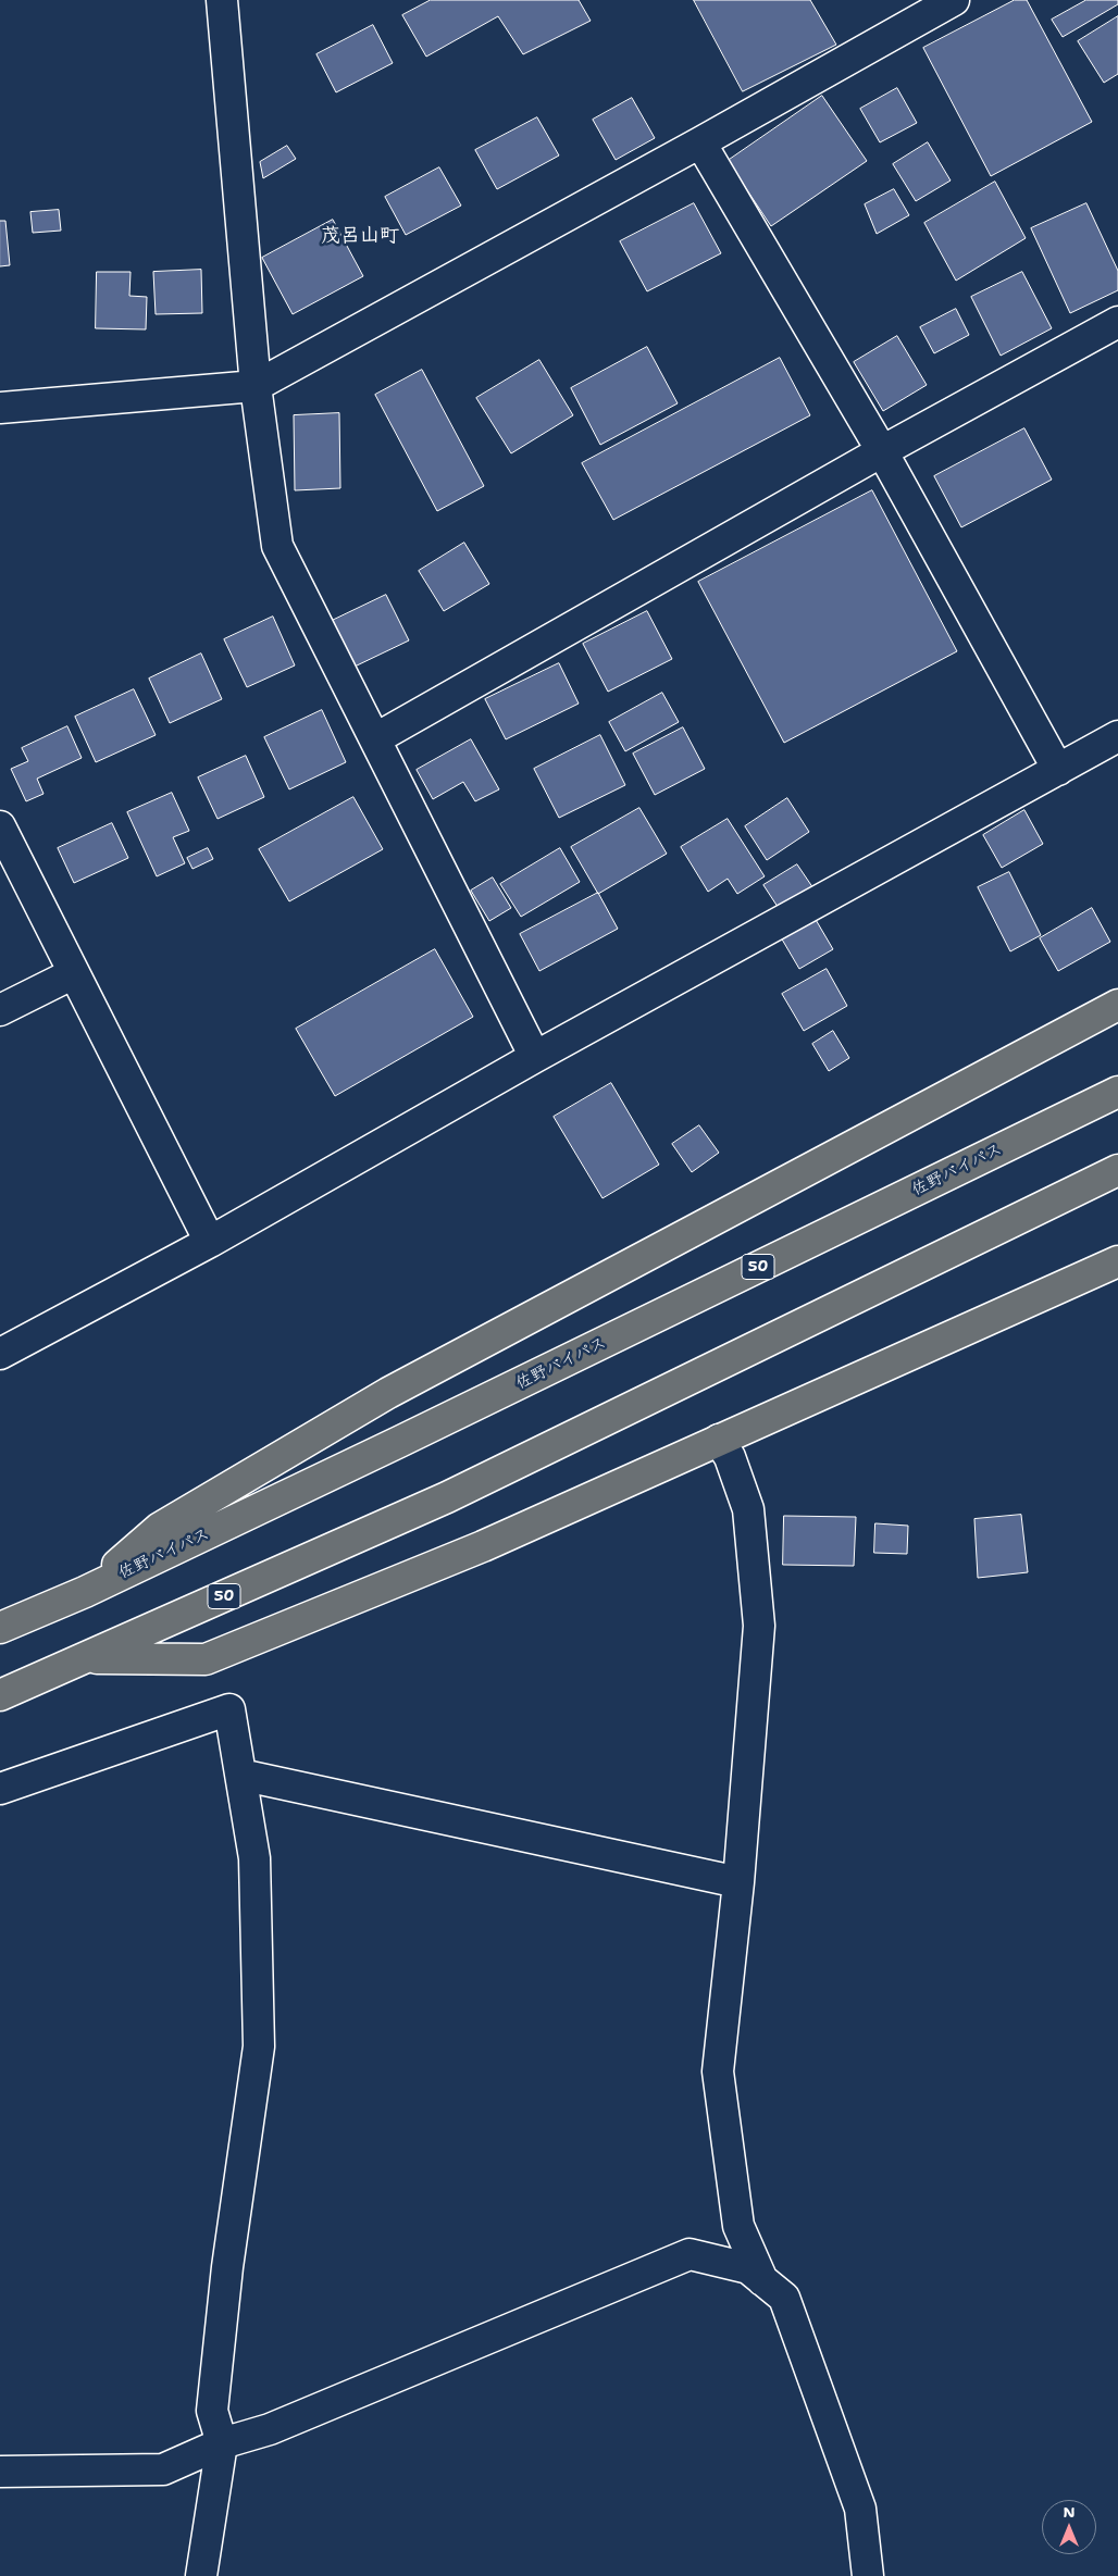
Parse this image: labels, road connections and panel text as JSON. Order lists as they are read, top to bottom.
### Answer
{
  "streets": {
    "highway": ["佐野バイパス", "50"]
  },
  "districts": ["茂呂山町"],
  "north": "top"
}
